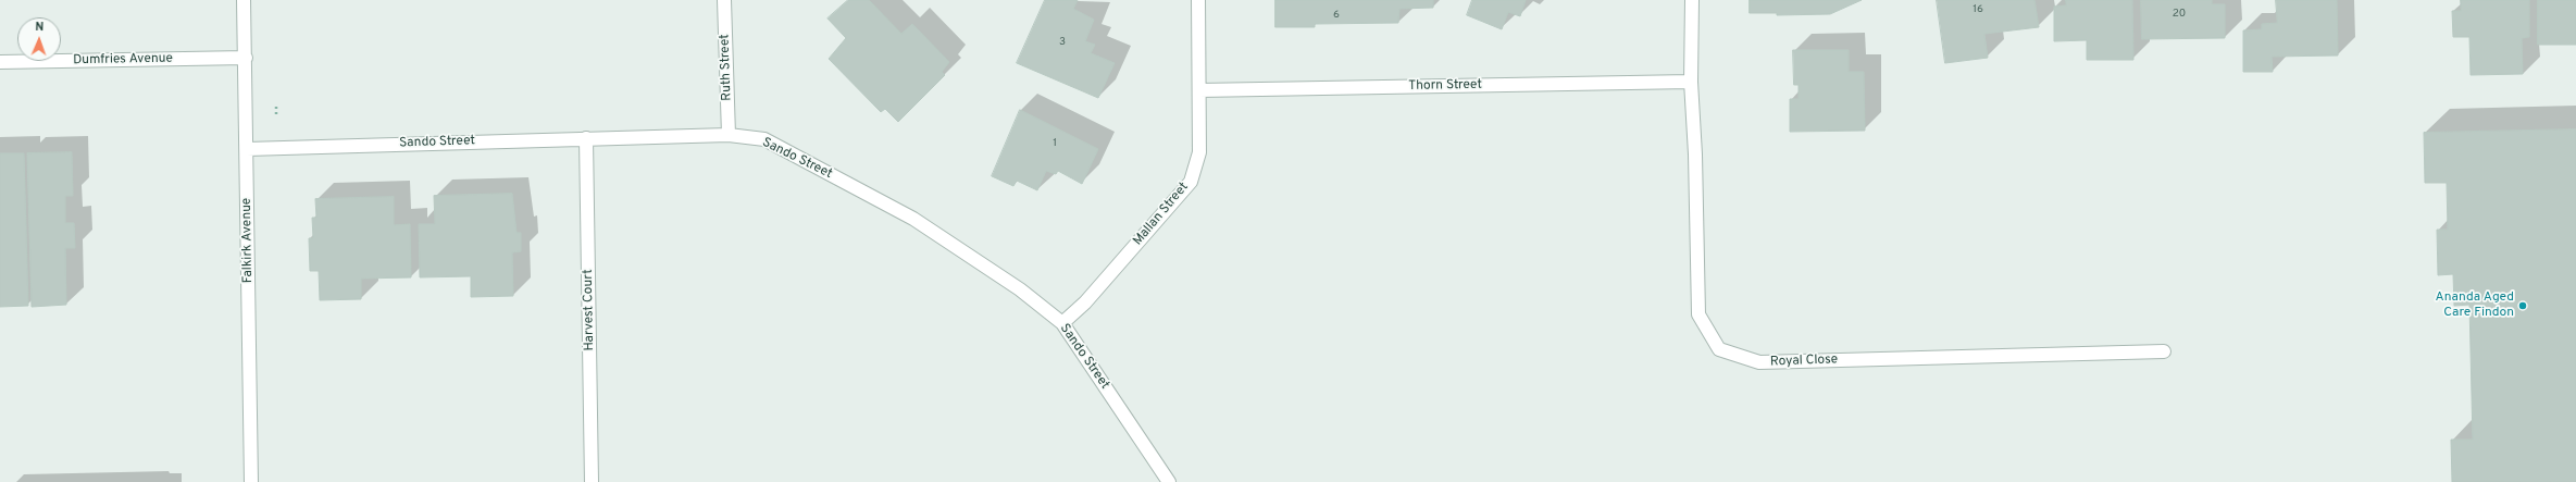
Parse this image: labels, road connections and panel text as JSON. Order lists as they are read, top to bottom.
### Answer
{
  "streets": {
    "street": [
      "Dumfries Avenue",
      "Ruth Street",
      "Thorn Street",
      "Sando Street",
      "Mallan Street",
      "Falkirk Avenue",
      "Harvest Court",
      "Royal Close"
    ]
  },
  "crossings": [
    ["Dumfries Avenue", "Falkirk Avenue"],
    ["Ruth Street", "Sando Street"],
    ["Thorn Street", "Mallan Street"],
    ["Thorn Street", "Royal Close"],
    ["Sando Street", "Mallan Street"],
    ["Sando Street", "Falkirk Avenue"],
    ["Sando Street", "Harvest Court"]
  ],
  "places": ["Ananda Aged Care Findon"],
  "house_numbers": [
    "16",
    "20",
    "6",
    "3",
    "1"
  ],
  "north": "top"
}
